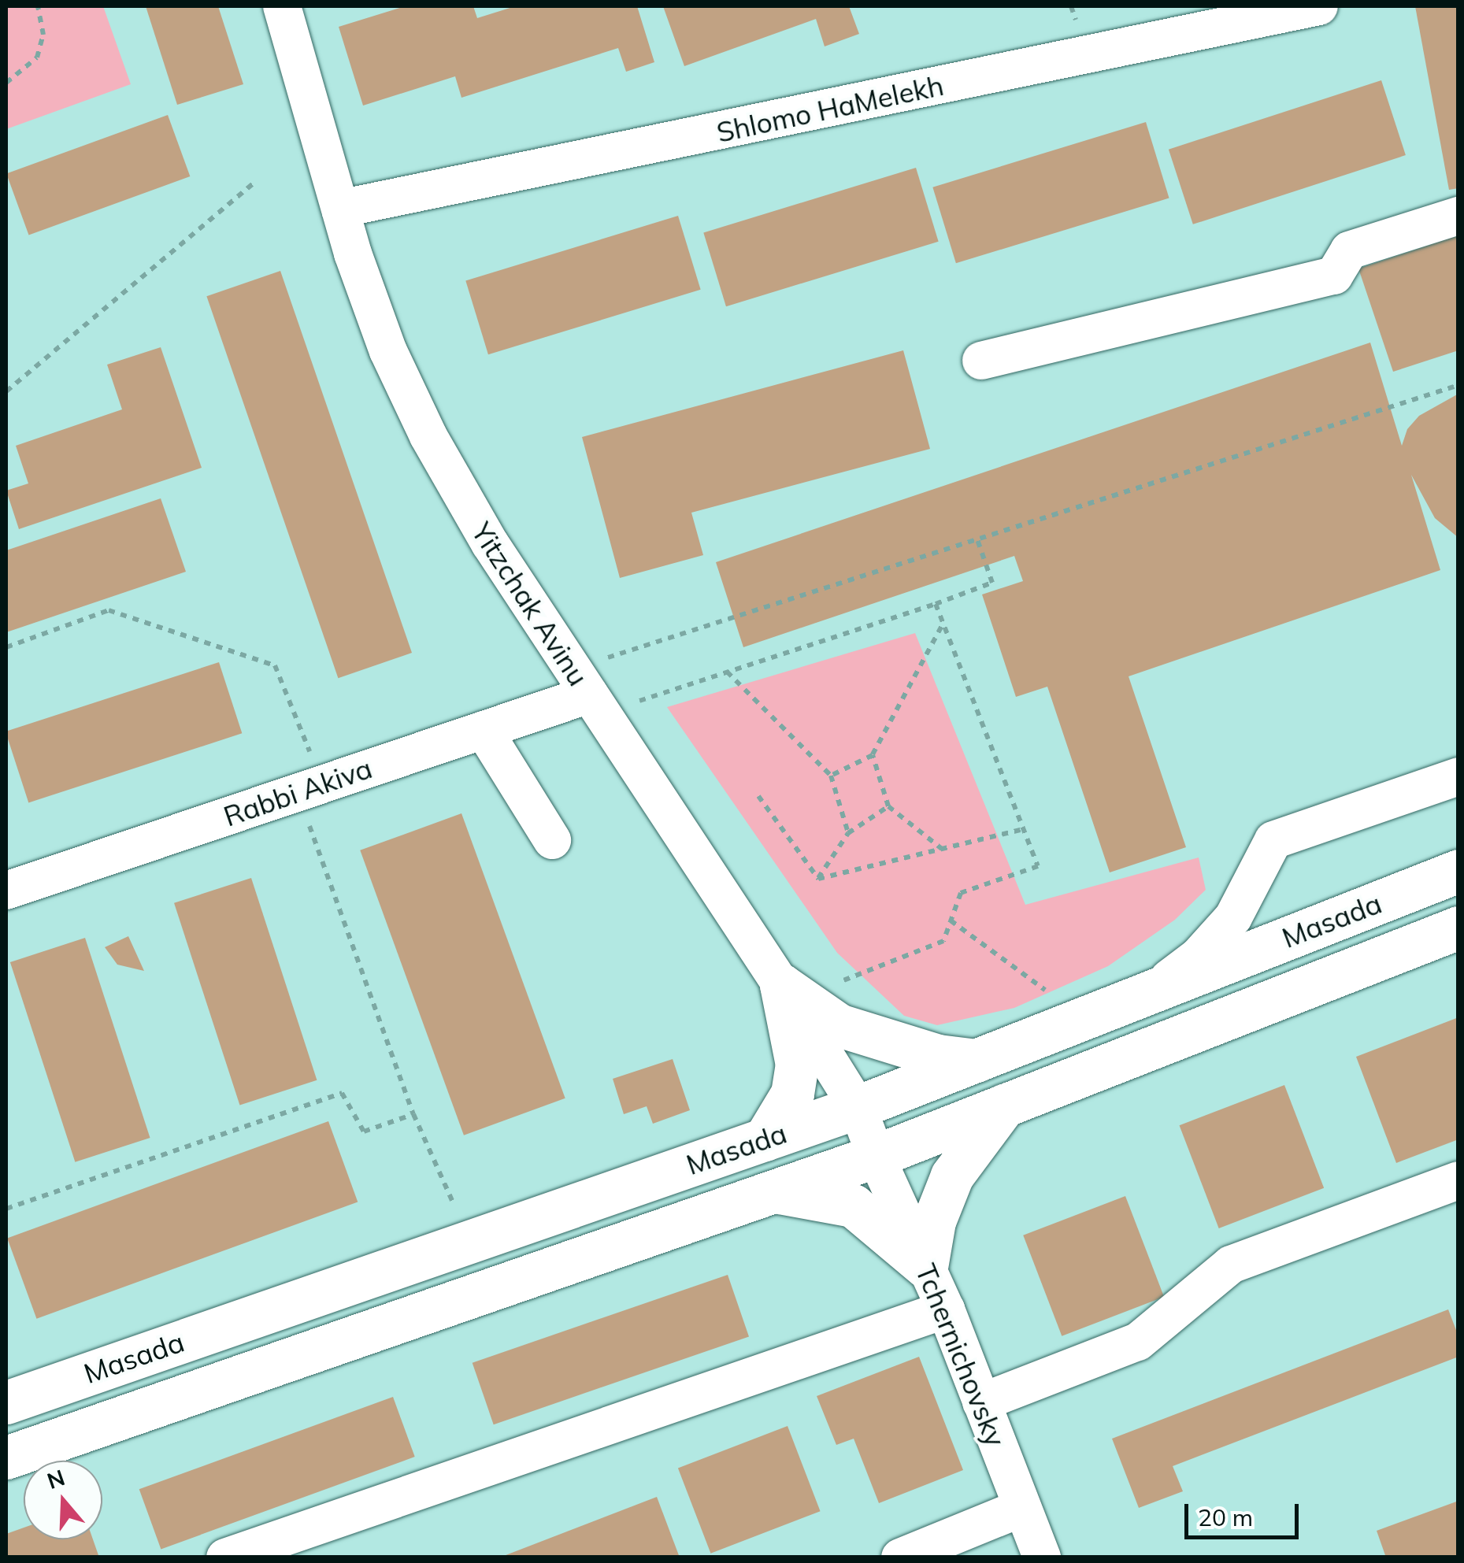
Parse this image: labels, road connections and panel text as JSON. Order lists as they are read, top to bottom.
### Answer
{
  "streets": {
    "main road": ["Masada"],
    "street": [
      "Shlomo HaMelekh",
      "Yitzchak Avinu",
      "Rabbi Akiva",
      "Tchernichovsky"
    ]
  },
  "crossings": [
    ["Shlomo HaMelekh", "Yitzchak Avinu"],
    ["Yitzchak Avinu", "Rabbi Akiva"],
    ["Yitzchak Avinu", "Masada"],
    ["Yitzchak Avinu", "Tchernichovsky"],
    ["Masada", "Tchernichovsky"]
  ],
  "scale_bar": "20 m",
  "north": "top"
}
